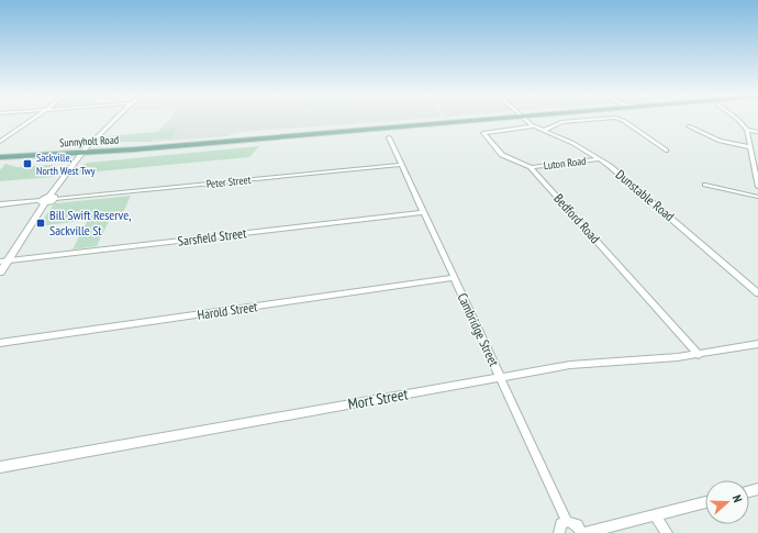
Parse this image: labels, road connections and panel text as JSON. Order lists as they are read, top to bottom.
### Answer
{
  "streets": {
    "main road": ["Sunnyholt Road"],
    "street": [
      "Luton Road",
      "Peter Street",
      "Dunstable Road",
      "Bedford Road",
      "Sarsfield Street",
      "Harold Street",
      "Cambridge Street",
      "Mort Street"
    ]
  },
  "crossings": [
    ["Luton Road", "Dunstable Road"],
    ["Luton Road", "Bedford Road"],
    ["Peter Street", "Cambridge Street"],
    ["Dunstable Road", "Bedford Road"],
    ["Bedford Road", "Mort Street"],
    ["Sarsfield Street", "Cambridge Street"],
    ["Harold Street", "Cambridge Street"],
    ["Cambridge Street", "Mort Street"]
  ],
  "places": {
    "transit": ["Sackville, North West Twy", "Bill Swift Reserve, Sackville St"]
  },
  "north": "right"
}
